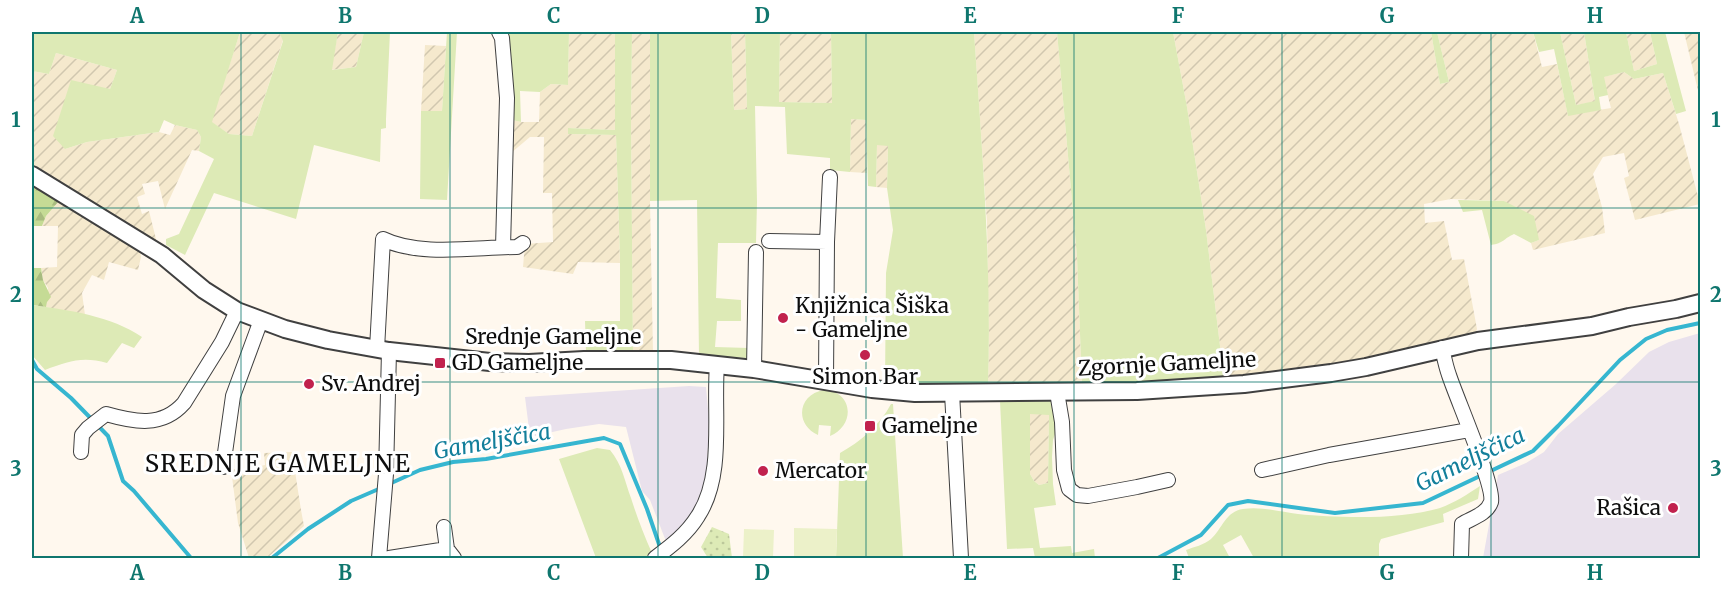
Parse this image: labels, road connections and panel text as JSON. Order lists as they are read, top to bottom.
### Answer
{
  "streets": {
    "street": ["Srednje Gameljne", "Zgornje Gameljne"]
  },
  "crossings": [
    ["Srednje Gameljne", "Zgornje Gameljne"]
  ],
  "districts": ["SREDNJE GAMELJNE"],
  "water": ["Gameljščica"],
  "places": {
    "other": [
      "Knjižnica Šiška - Gameljne",
      "Simon Bar",
      "Sv. Andrej",
      "Mercator",
      "Rašica"
    ],
    "transit": ["GD Gameljne", "Gameljne"]
  },
  "grid": {
    "columns": [
      "A",
      "B",
      "C",
      "D",
      "E",
      "F",
      "G",
      "H"
    ],
    "rows": ["1", "2", "3"]
  }
}
